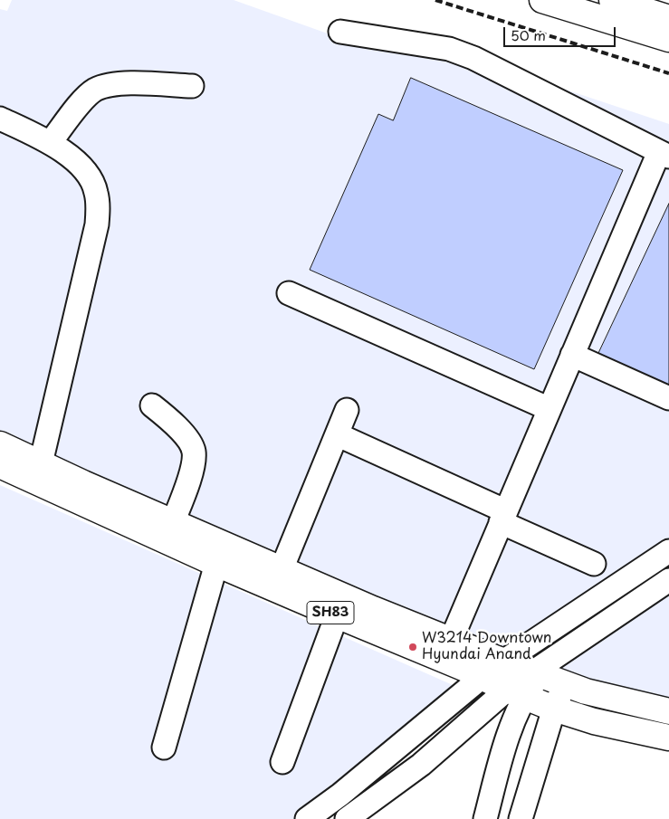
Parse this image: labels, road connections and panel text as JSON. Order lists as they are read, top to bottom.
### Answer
{
  "streets": {
    "main road": ["SH83"]
  },
  "places": ["W3214 Downtown Hyundai Anand"],
  "scale_bar": "50 m"
}
